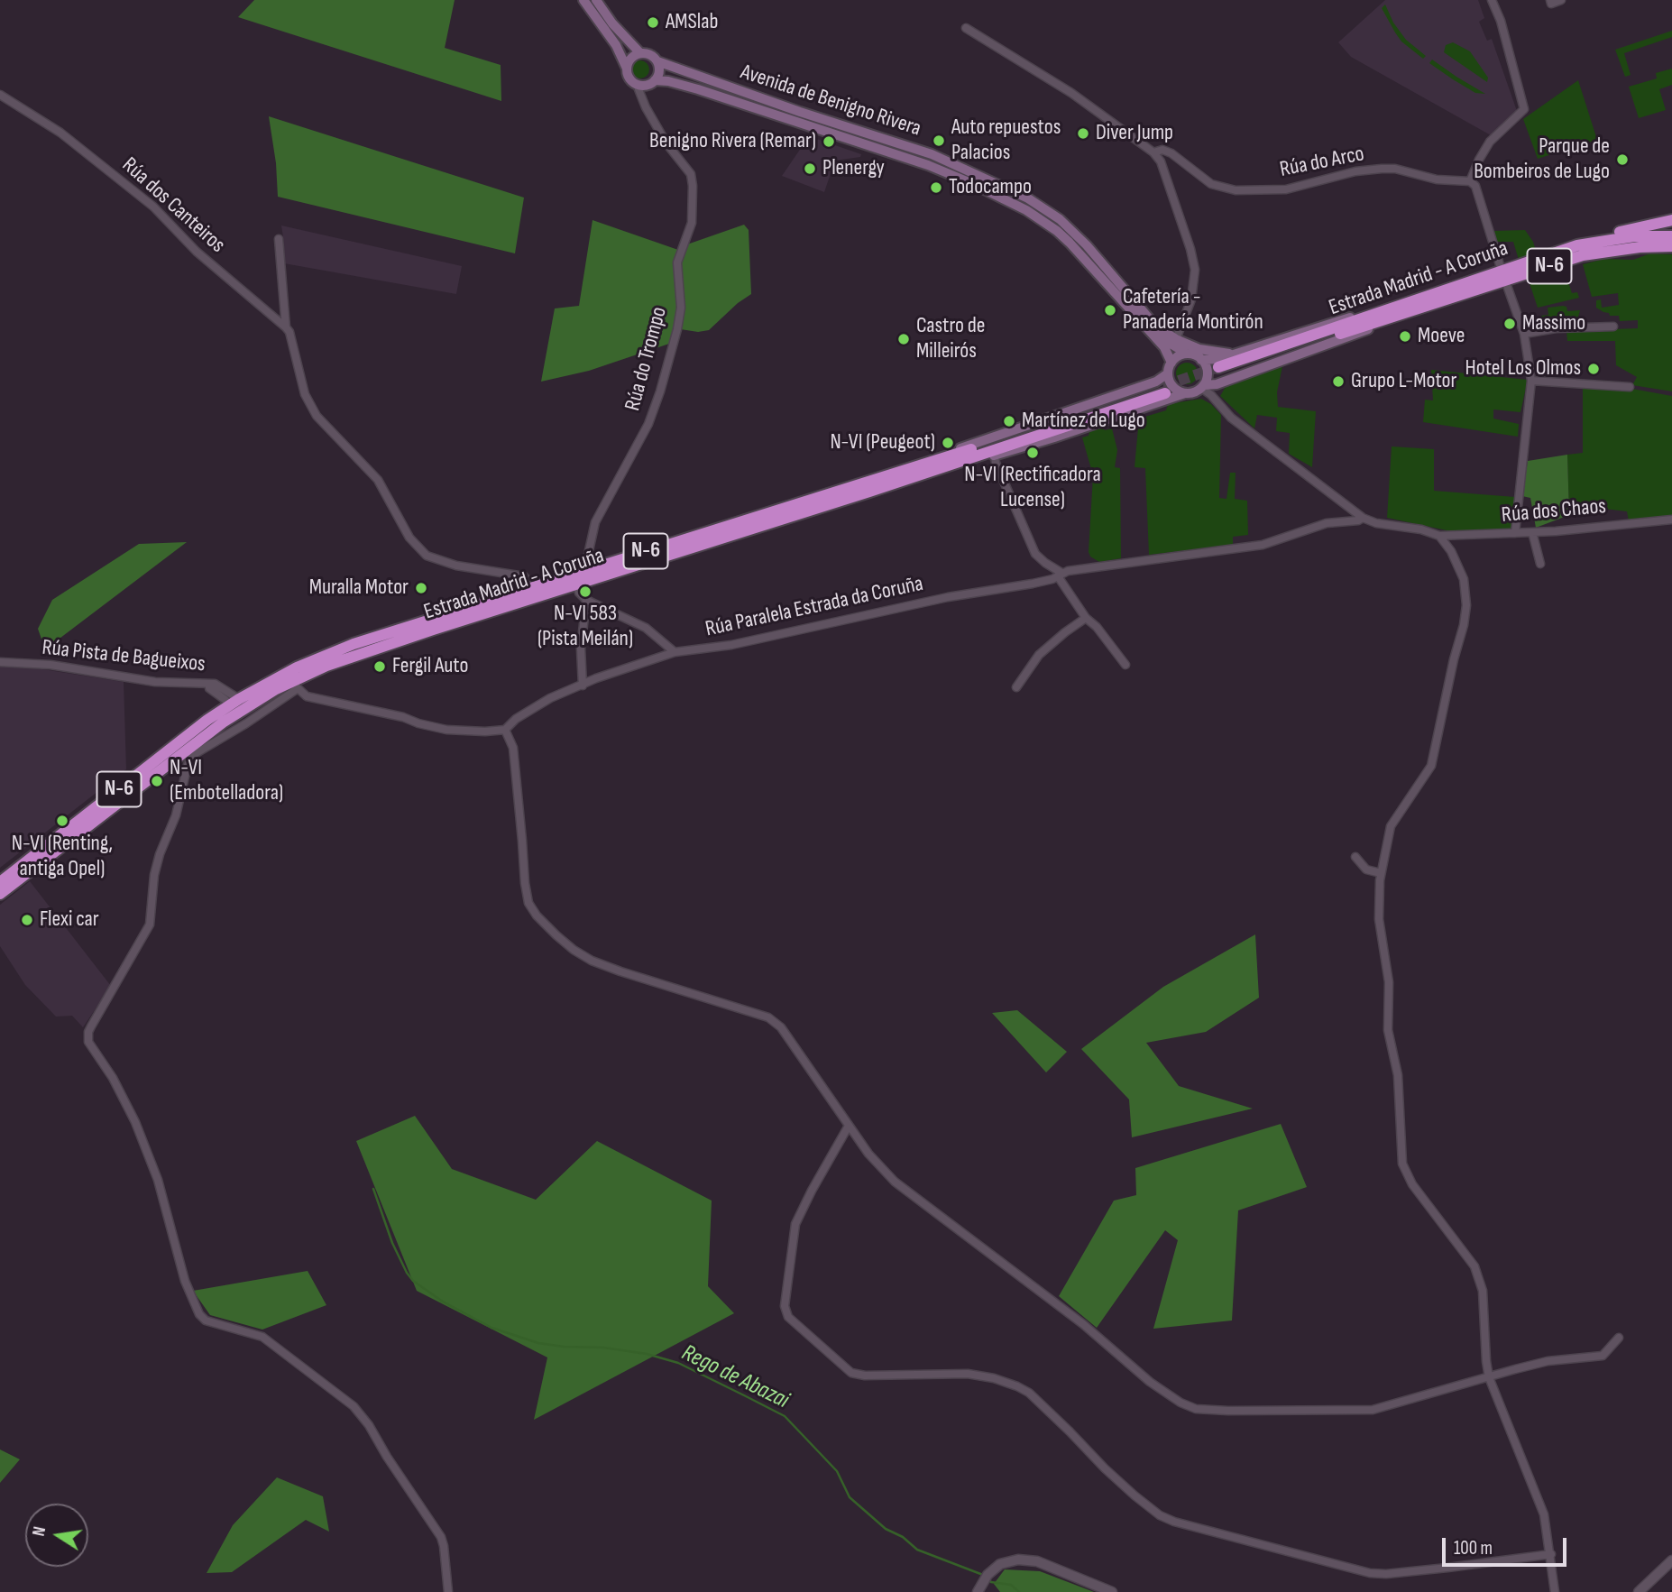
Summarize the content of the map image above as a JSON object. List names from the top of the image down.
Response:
{
  "streets": {
    "highway": ["N-6", "Estrada Madrid - A Coruña"],
    "main road": ["Avenida de Benigno Rivera"],
    "street": [
      "Rúa do Arco",
      "Rúa dos Canteiros",
      "Rúa do Trompo",
      "Rúa dos Chaos",
      "Rúa Paralela Estrada da Coruña",
      "Rúa Pista de Bagueixos"
    ]
  },
  "crossings": [
    ["Avenida de Benigno Rivera", "Rúa do Trompo"],
    ["N-6", "Estrada Madrid - A Coruña"],
    ["Estrada Madrid - A Coruña", "Rúa do Trompo"],
    ["Estrada Madrid - A Coruña", "Rúa Pista de Bagueixos"],
    ["Rúa dos Chaos", "Rúa Paralela Estrada da Coruña"]
  ],
  "water": ["Rego de Abazai"],
  "places": [
    "AMSlab",
    "Diver Jump",
    "Auto repuestos Palacios",
    "Benigno Rivera (Remar)",
    "Parque de Bombeiros de Lugo",
    "Plenergy",
    "Todocampo",
    "Cafetería - Panadería Montirón",
    "Massimo",
    "Moeve",
    "Castro de Milleirós",
    "Hotel Los Olmos",
    "Grupo L-Motor",
    "Martínez de Lugo",
    "N-VI (Peugeot)",
    "N-VI (Rectificadora Lucense)",
    "Muralla Motor",
    "N-VI 583 (Pista Meilán)",
    "Fergil Auto",
    "N-VI (Embotelladora)",
    "N-VI (Renting, antiga Opel)",
    "Flexi car"
  ],
  "scale_bar": "100 m",
  "north": "left"
}
